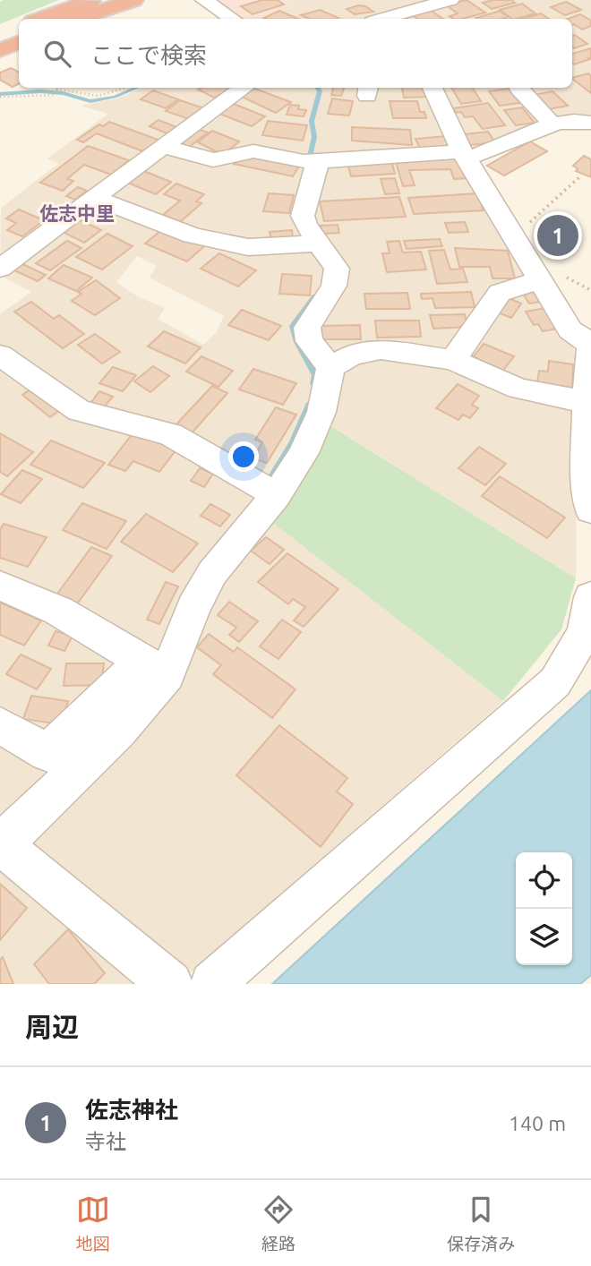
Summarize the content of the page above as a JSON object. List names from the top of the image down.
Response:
{
  "districts": ["佐志中里"],
  "page": {
    "search": "ここで検索",
    "pins": "1",
    "heading": "周辺",
    "list": [
      {
        "mark": "1",
        "name": "佐志神社",
        "note": "寺社",
        "value": "140 m"
      }
    ],
    "nav": ["地図", "経路", "保存済み"]
  }
}
